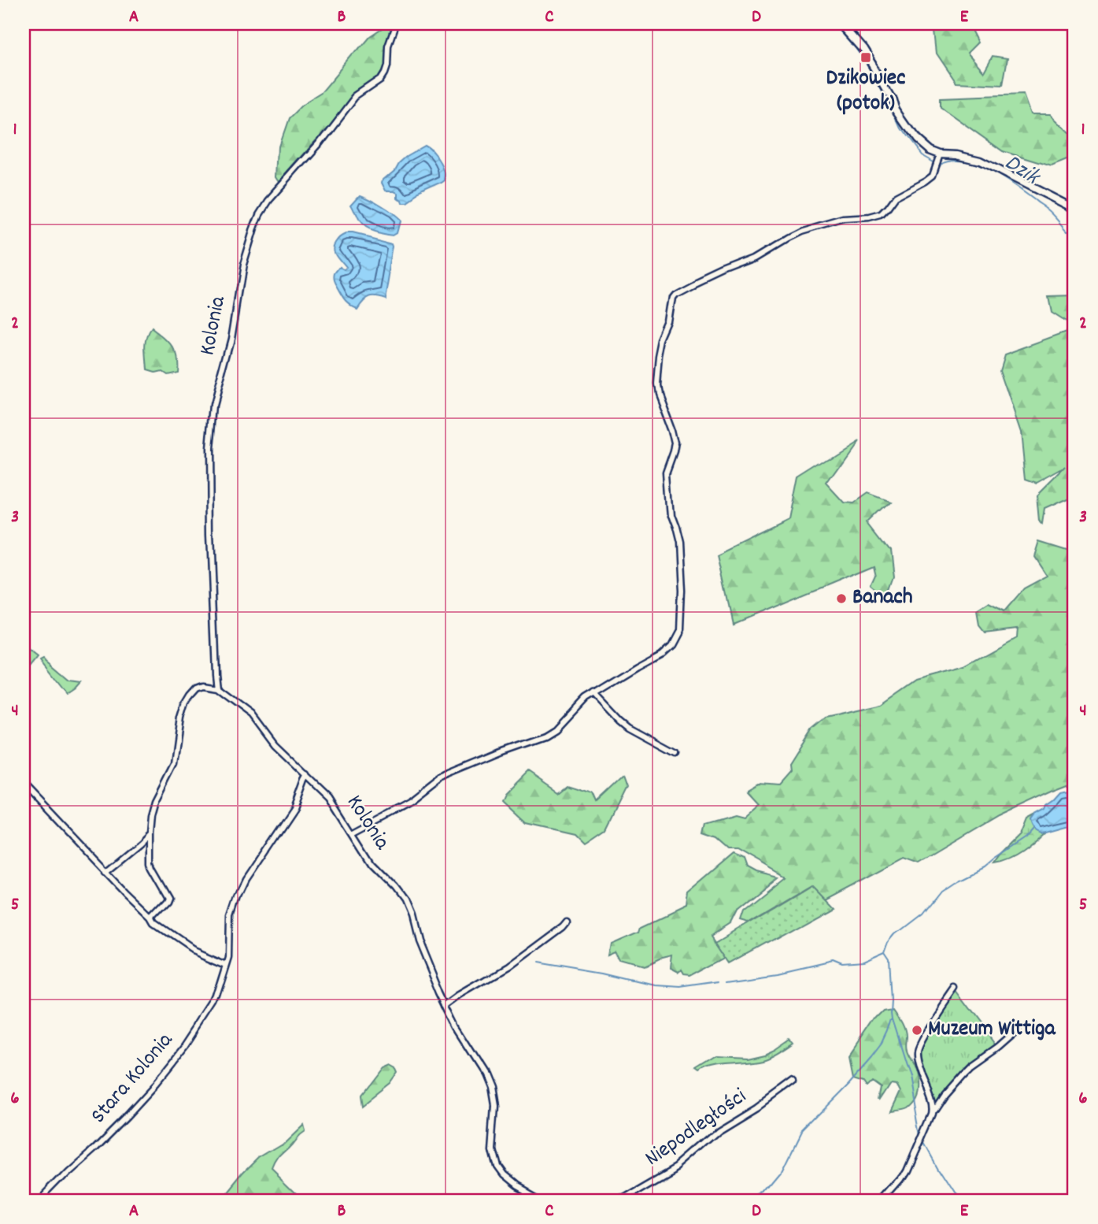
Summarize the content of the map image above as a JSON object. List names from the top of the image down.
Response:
{
  "streets": {
    "street": ["Kolonia", "Stara Kolonia", "Niepodległości"]
  },
  "crossings": [
    ["Kolonia", "Stara Kolonia"]
  ],
  "water": ["Dzik"],
  "places": {
    "transit": ["Dzikowiec (potok)"],
    "other": ["Banach", "Muzeum Wittiga"]
  },
  "grid": {
    "columns": [
      "A",
      "B",
      "C",
      "D",
      "E"
    ],
    "rows": [
      "1",
      "2",
      "3",
      "4",
      "5",
      "6"
    ]
  }
}
